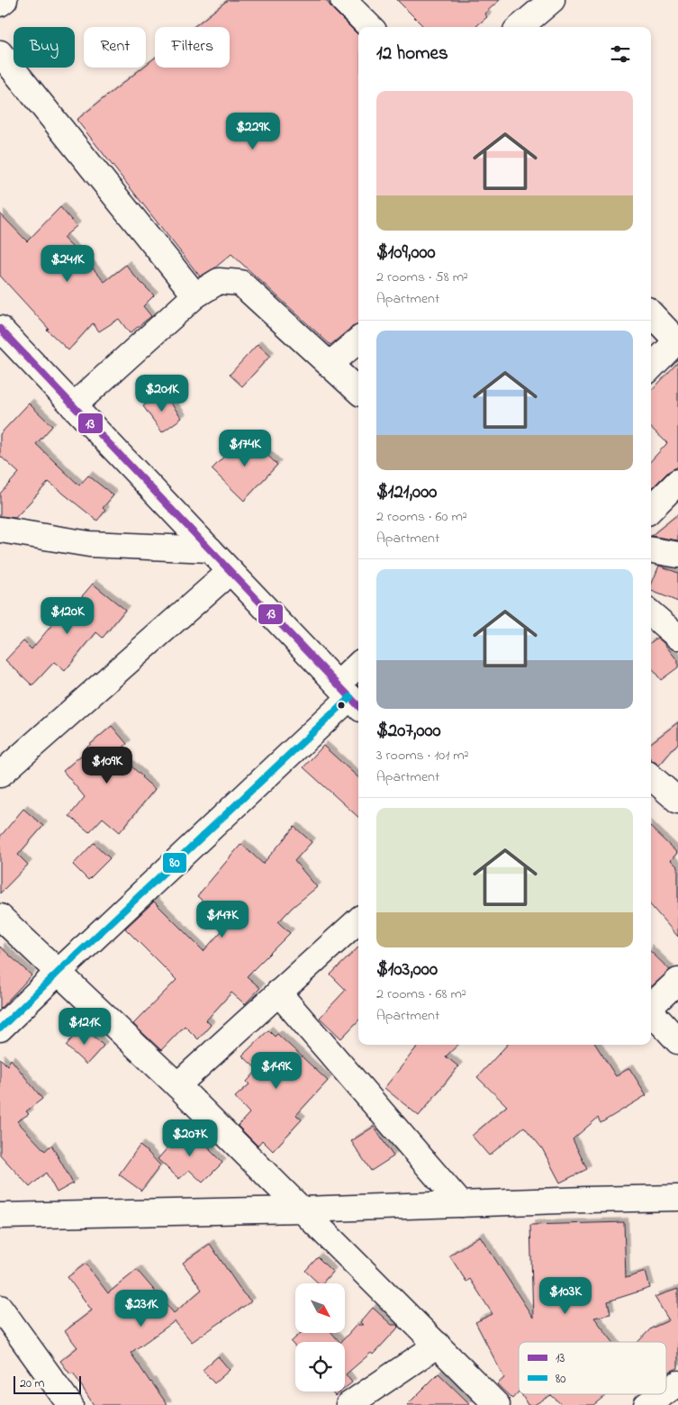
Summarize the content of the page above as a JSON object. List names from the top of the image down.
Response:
{
  "lines": ["transit line 13", "transit line 80"],
  "legend": ["13", "80"],
  "scale_bar": "20 m",
  "north": "bottom right",
  "page": {
    "chip": ["Buy", "Rent", "Filters"],
    "heading": "12 homes",
    "list": [
      {
        "name": "$109,000",
        "note": "2 rooms · 58 m² · Apartment"
      },
      {
        "name": "$121,000",
        "note": "2 rooms · 60 m² · Apartment"
      },
      {
        "name": "$207,000",
        "note": "3 rooms · 101 m² · Apartment"
      },
      {
        "name": "$103,000",
        "note": "2 rooms · 68 m² · Apartment"
      }
    ],
    "price": [
      "$229K",
      "$241K",
      "$201K",
      "$174K",
      "$120K",
      "$109K",
      "$147K",
      "$121K",
      "$149K",
      "$207K",
      "$103K",
      "$231K"
    ],
    "scale": "20 m"
  }
}
